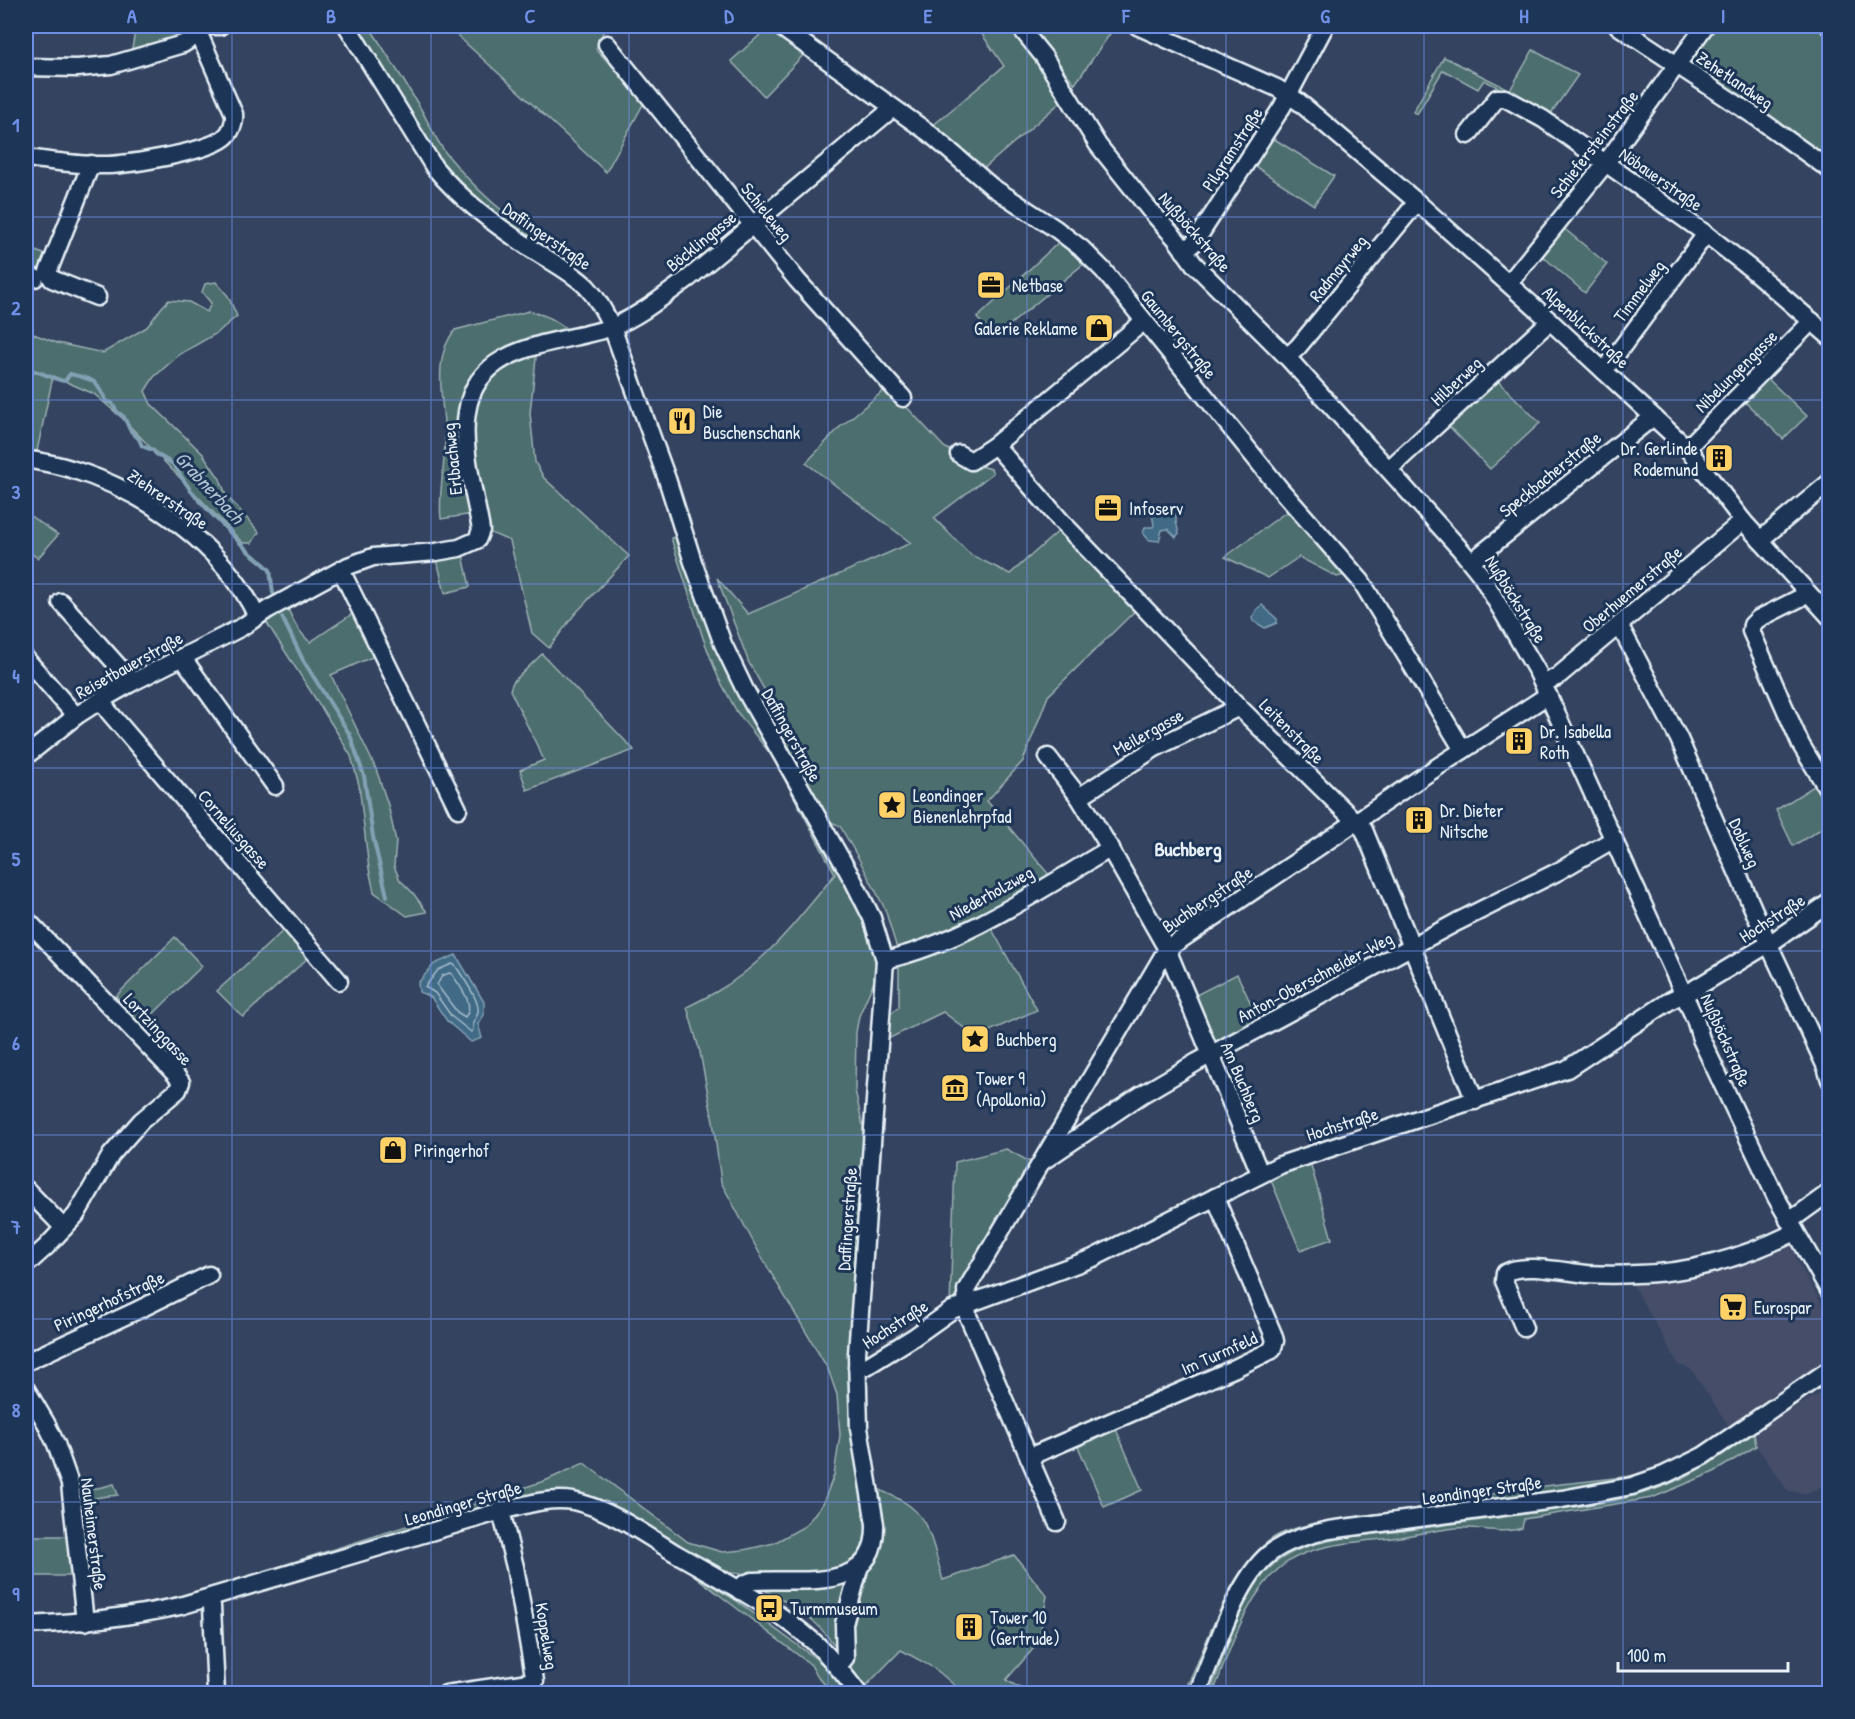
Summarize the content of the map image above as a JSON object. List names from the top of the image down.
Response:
{
  "streets": {
    "street": [
      "Zehetlandweg",
      "Schiefersteinstraße",
      "Pilgramstraße",
      "Nöbauerstraße",
      "Schieleweg",
      "Nußböckstraße",
      "Daffingerstraße",
      "Böcklingasse",
      "Radmayrweg",
      "Timmelweg",
      "Alpenblickstraße",
      "Gaumbergstraße",
      "Nibelungengasse",
      "Hilberweg",
      "Erlbachweg",
      "Speckbacherstraße",
      "Ziehrerstraße",
      "Oberhuemerstraße",
      "Reisetbauerstraße",
      "Leitenstraße",
      "Meilergasse",
      "Corneliusgasse",
      "Doblweg",
      "Niederholzweg",
      "Buchbergstraße",
      "Hochstraße",
      "Anton-Oberschneider-Weg",
      "Lortzinggasse",
      "Am Buchberg",
      "Piringerhofstraße",
      "Im Turmfeld",
      "Leondinger Straße",
      "Nauheimerstraße",
      "Koppelweg"
    ]
  },
  "crossings": [
    ["Zehetlandweg", "Schiefersteinstraße"],
    ["Schiefersteinstraße", "Nöbauerstraße"],
    ["Schiefersteinstraße", "Alpenblickstraße"],
    ["Pilgramstraße", "Nußböckstraße"],
    ["Pilgramstraße", "Alpenblickstraße"],
    ["Nöbauerstraße", "Timmelweg"],
    ["Nöbauerstraße", "Nibelungengasse"],
    ["Schieleweg", "Böcklingasse"],
    ["Nußböckstraße", "Radmayrweg"],
    ["Nußböckstraße", "Hilberweg"],
    ["Nußböckstraße", "Speckbacherstraße"],
    ["Nußböckstraße", "Oberhuemerstraße"],
    ["Nußböckstraße", "Buchbergstraße"],
    ["Nußböckstraße", "Hochstraße"],
    ["Nußböckstraße", "Anton-Oberschneider-Weg"],
    ["Daffingerstraße", "Böcklingasse"],
    ["Daffingerstraße", "Erlbachweg"],
    ["Daffingerstraße", "Niederholzweg"],
    ["Daffingerstraße", "Hochstraße"],
    ["Daffingerstraße", "Leondinger Straße"],
    ["Böcklingasse", "Gaumbergstraße"],
    ["Böcklingasse", "Erlbachweg"],
    ["Radmayrweg", "Alpenblickstraße"],
    ["Timmelweg", "Alpenblickstraße"],
    ["Alpenblickstraße", "Nibelungengasse"],
    ["Alpenblickstraße", "Hilberweg"],
    ["Alpenblickstraße", "Speckbacherstraße"],
    ["Alpenblickstraße", "Oberhuemerstraße"],
    ["Gaumbergstraße", "Buchbergstraße"],
    ["Erlbachweg", "Ziehrerstraße"],
    ["Erlbachweg", "Reisetbauerstraße"],
    ["Ziehrerstraße", "Reisetbauerstraße"],
    ["Oberhuemerstraße", "Doblweg"],
    ["Oberhuemerstraße", "Buchbergstraße"],
    ["Reisetbauerstraße", "Corneliusgasse"],
    ["Leitenstraße", "Meilergasse"],
    ["Leitenstraße", "Buchbergstraße"],
    ["Leitenstraße", "Hochstraße"],
    ["Leitenstraße", "Anton-Oberschneider-Weg"],
    ["Meilergasse", "Am Buchberg"],
    ["Doblweg", "Hochstraße"],
    ["Niederholzweg", "Am Buchberg"],
    ["Buchbergstraße", "Hochstraße"],
    ["Buchbergstraße", "Anton-Oberschneider-Weg"],
    ["Buchbergstraße", "Am Buchberg"],
    ["Hochstraße", "Am Buchberg"],
    ["Hochstraße", "Im Turmfeld"],
    ["Anton-Oberschneider-Weg", "Am Buchberg"],
    ["Leondinger Straße", "Nauheimerstraße"],
    ["Leondinger Straße", "Koppelweg"]
  ],
  "districts": ["Buchberg"],
  "water": ["Grabnerbach"],
  "places": {
    "office": ["Netbase", "Infoserv"],
    "shop": ["Galerie Reklame", "Piringerhof"],
    "restaurant": ["Die Buschenschank"],
    "building": [
      "Dr. Gerlinde Rodemund",
      "Dr. Isabella Roth",
      "Dr. Dieter Nitsche",
      "Tower 10 (Gertrude)"
    ],
    "place": ["Leondinger Bienenlehrpfad", "Buchberg"],
    "museum": ["Tower 9 (Apollonia)"],
    "supermarket": ["Eurospar"],
    "bus stop": ["Turmmuseum"]
  },
  "scale_bar": "100 m",
  "grid": {
    "columns": [
      "A",
      "B",
      "C",
      "D",
      "E",
      "F",
      "G",
      "H",
      "I"
    ],
    "rows": [
      "1",
      "2",
      "3",
      "4",
      "5",
      "6",
      "7",
      "8",
      "9"
    ]
  }
}
